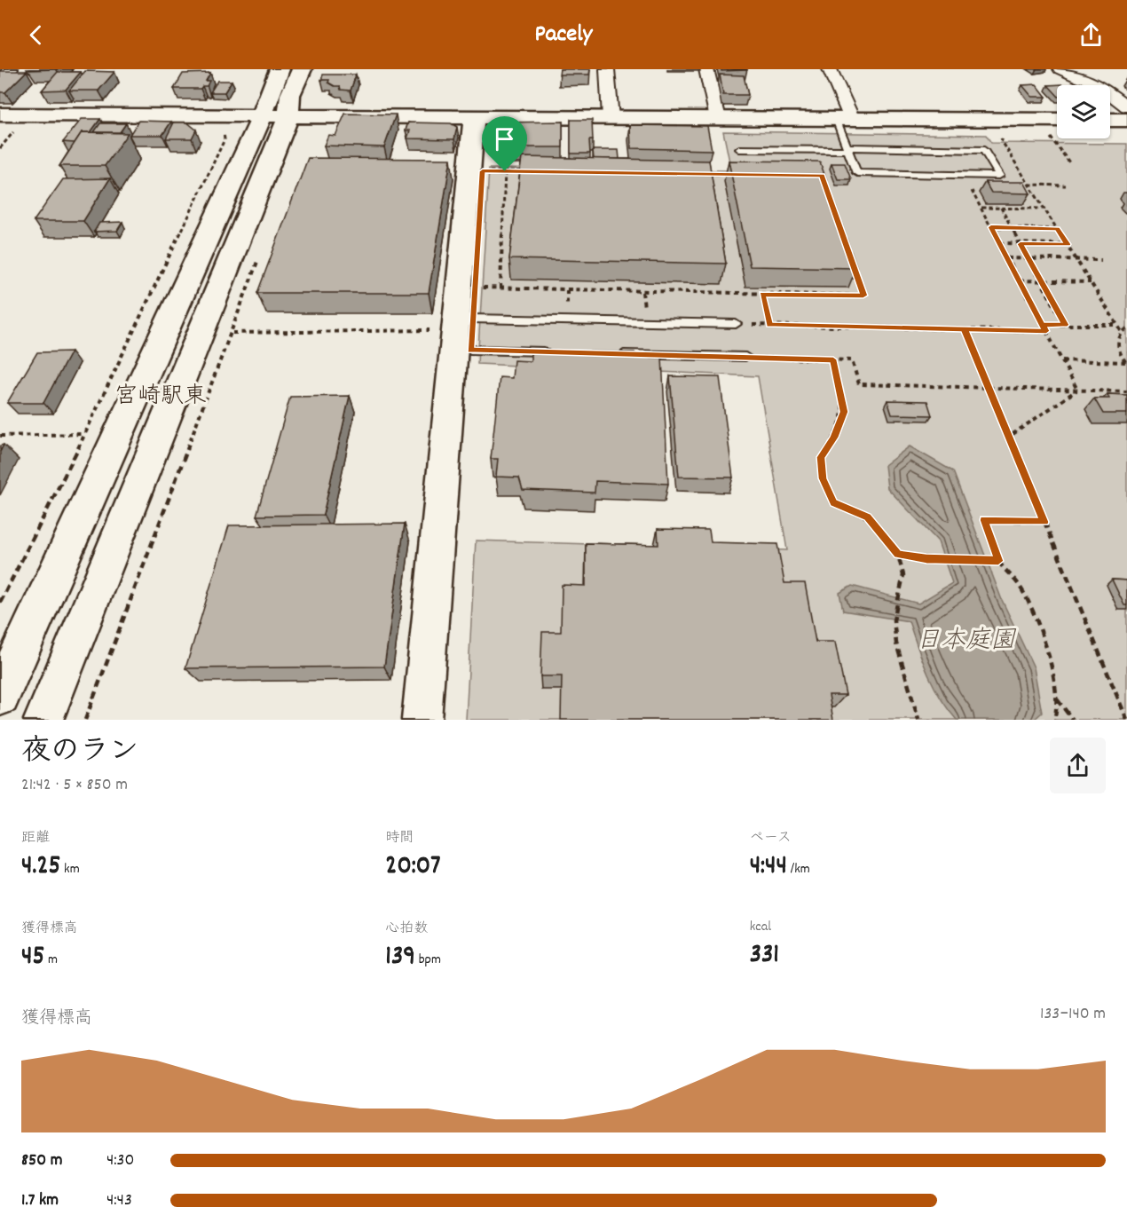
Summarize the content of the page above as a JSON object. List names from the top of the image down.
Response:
{
  "districts": ["宮崎駅東"],
  "water": ["日本庭園"],
  "page": {
    "header": "Pacely",
    "heading": ["夜のラン", "21:42 · 5 × 850 m"],
    "stats": [
      ["距離", "4.25 km"],
      ["時間", "20:07"],
      ["ペース", "4:44 /km"],
      ["獲得標高", "45 m"],
      ["心拍数", "139 bpm"],
      ["kcal", "331"]
    ],
    "chart": ["獲得標高", "133–140 m"],
    "list": [
      {
        "name": "850 m",
        "note": "4:30"
      },
      {
        "name": "1.7 km",
        "note": "4:43"
      }
    ]
  }
}
